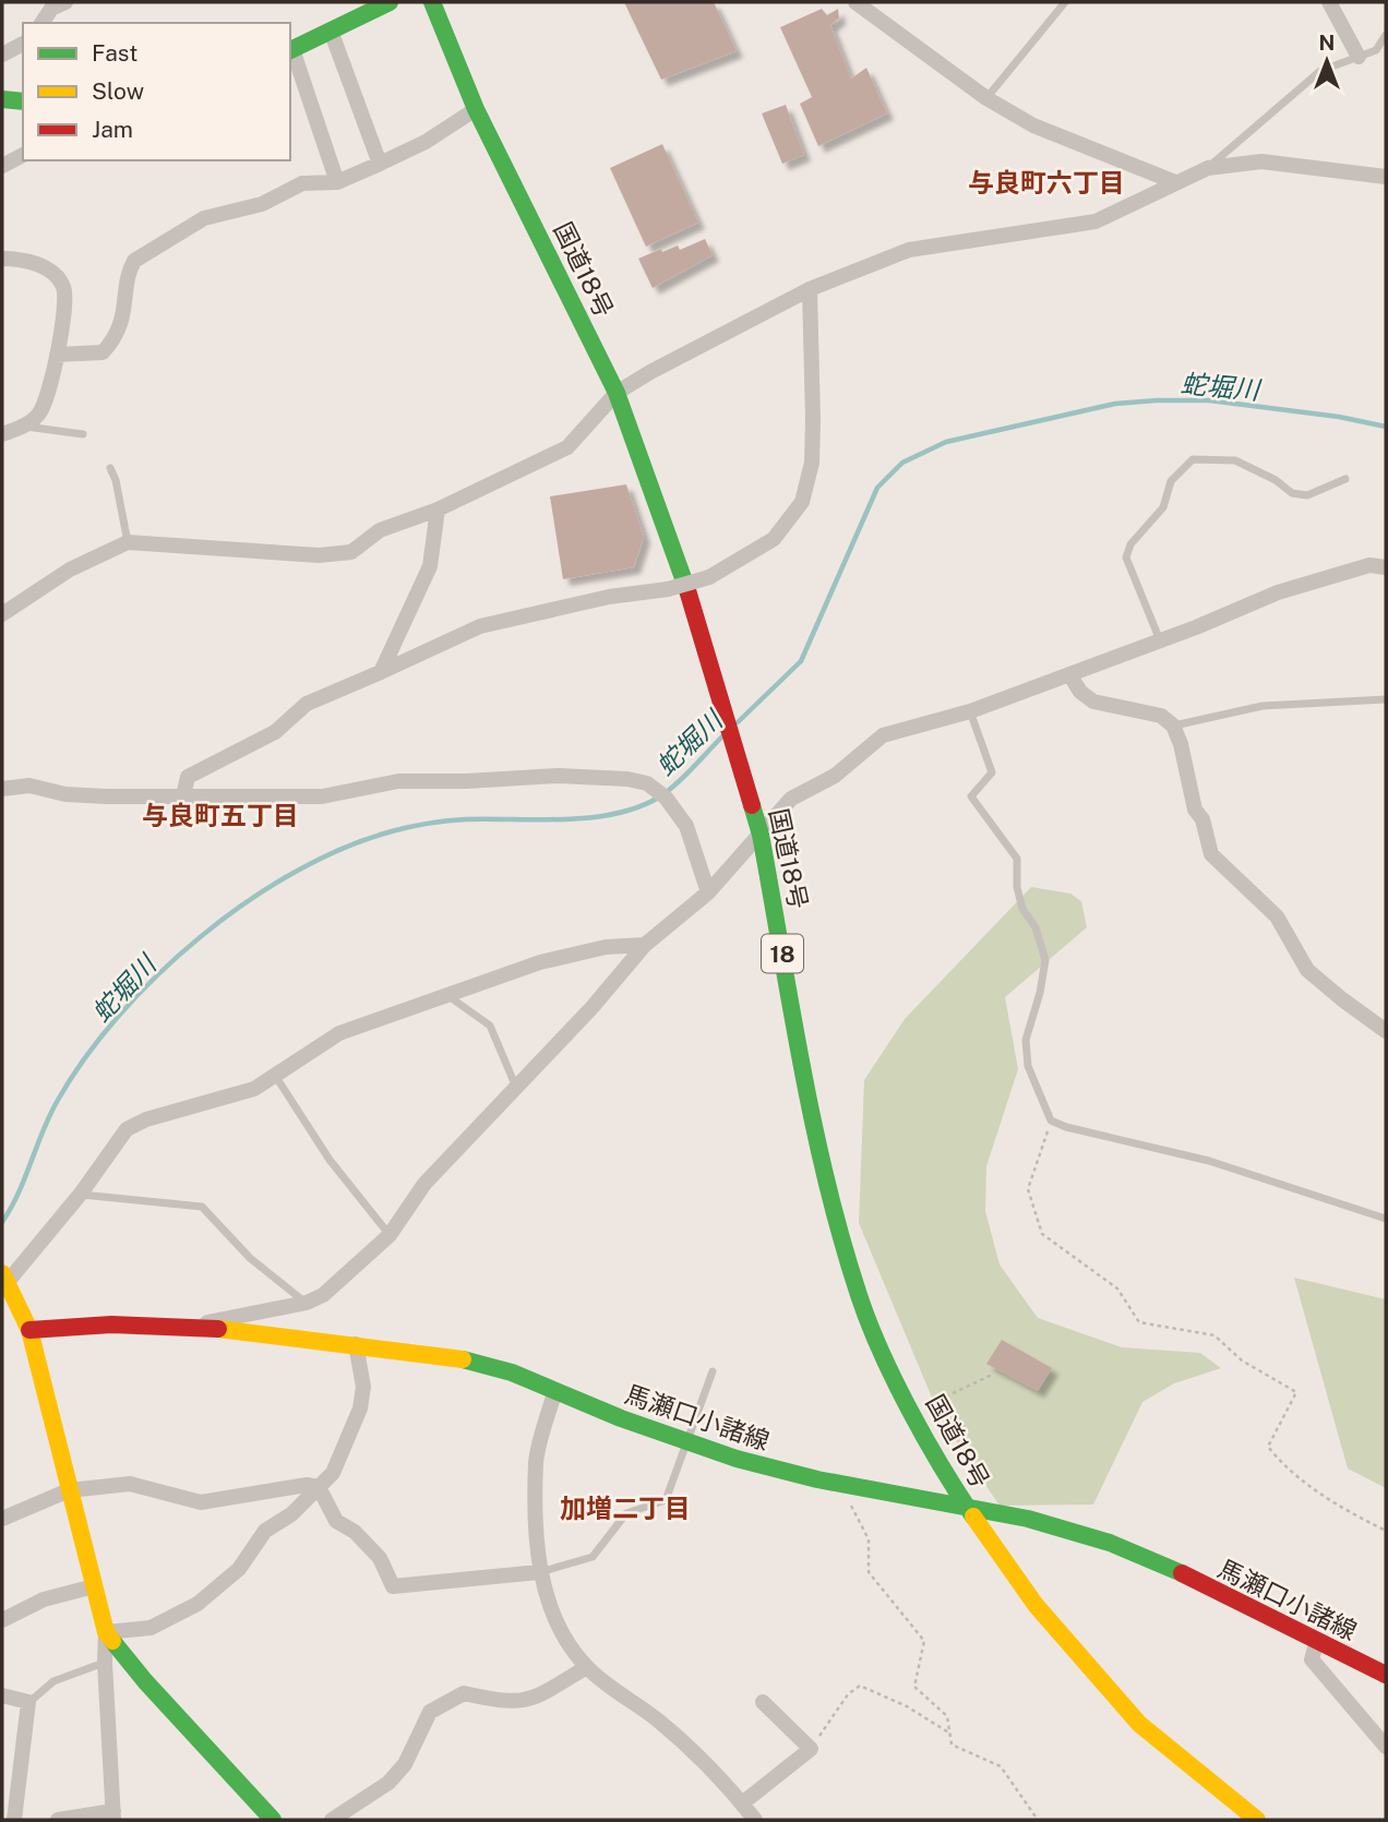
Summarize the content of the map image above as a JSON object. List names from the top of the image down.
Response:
{
  "streets": {
    "main road": ["国道18号", "18", "馬瀬口小諸線"]
  },
  "crossings": [
    ["国道18号", "馬瀬口小諸線"]
  ],
  "districts": ["与良町六丁目", "与良町五丁目", "加増二丁目"],
  "water": ["蛇堀川"],
  "legend": ["Fast", "Slow", "Jam"],
  "north": "top"
}
